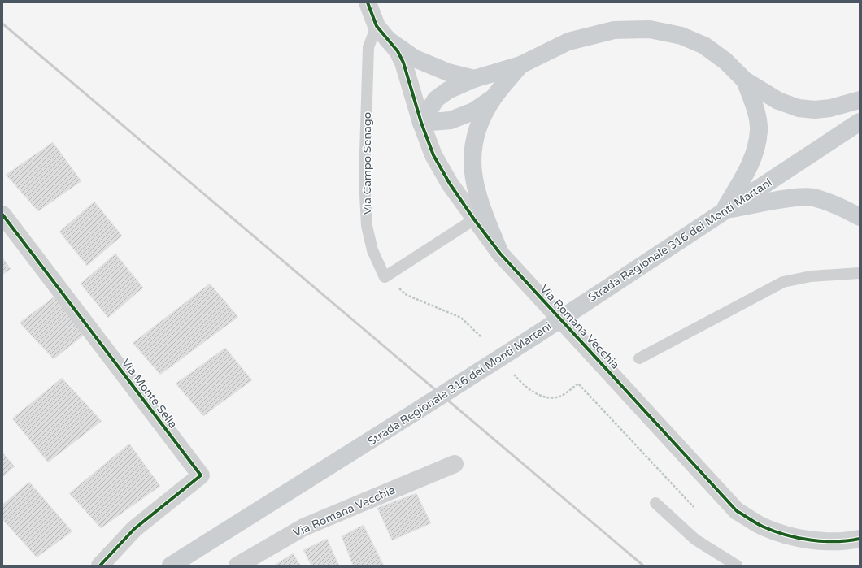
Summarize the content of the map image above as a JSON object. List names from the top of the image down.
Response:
{
  "streets": {
    "main road": ["Strada Regionale 316 dei Monti Martani"],
    "street": ["Via Romana Vecchia", "Via Monte Sella"],
    "lane": ["Via Campo Senago"]
  },
  "crossings": [
    ["Via Campo Senago", "Via Romana Vecchia"]
  ]
}
